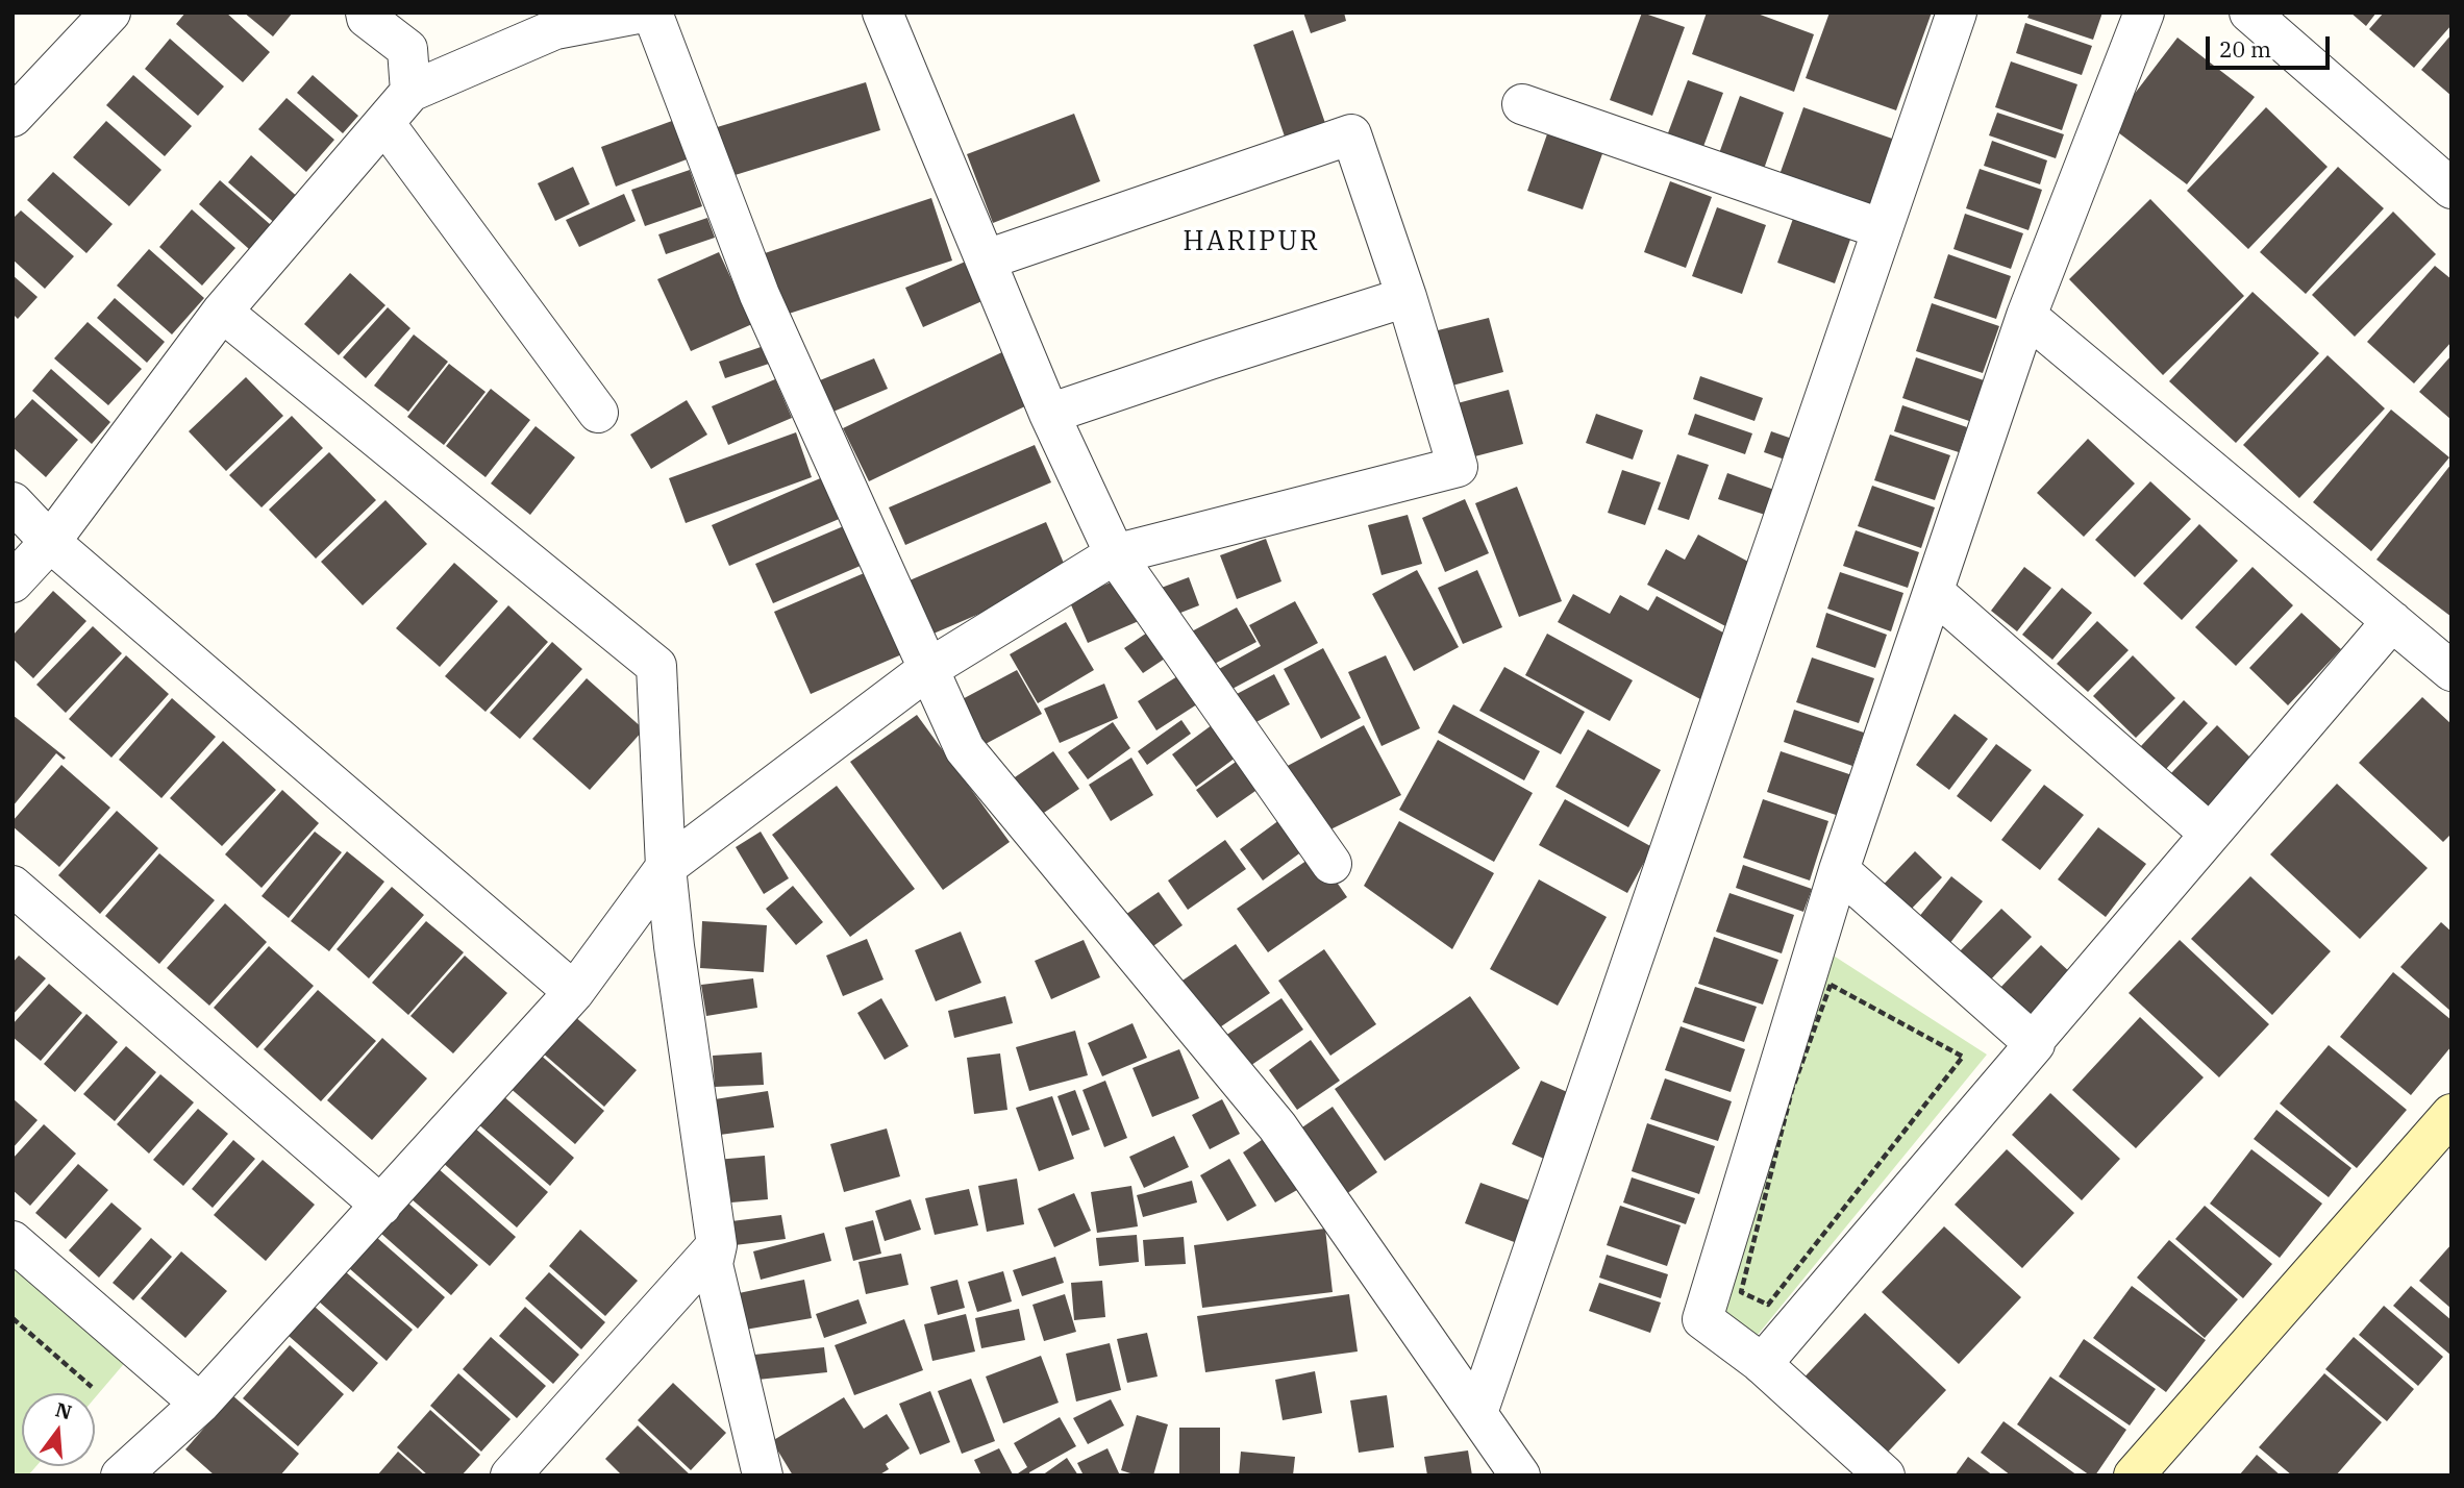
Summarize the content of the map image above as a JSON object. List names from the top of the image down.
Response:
{
  "districts": ["HARIPUR"],
  "scale_bar": "20 m",
  "north": "top"
}
